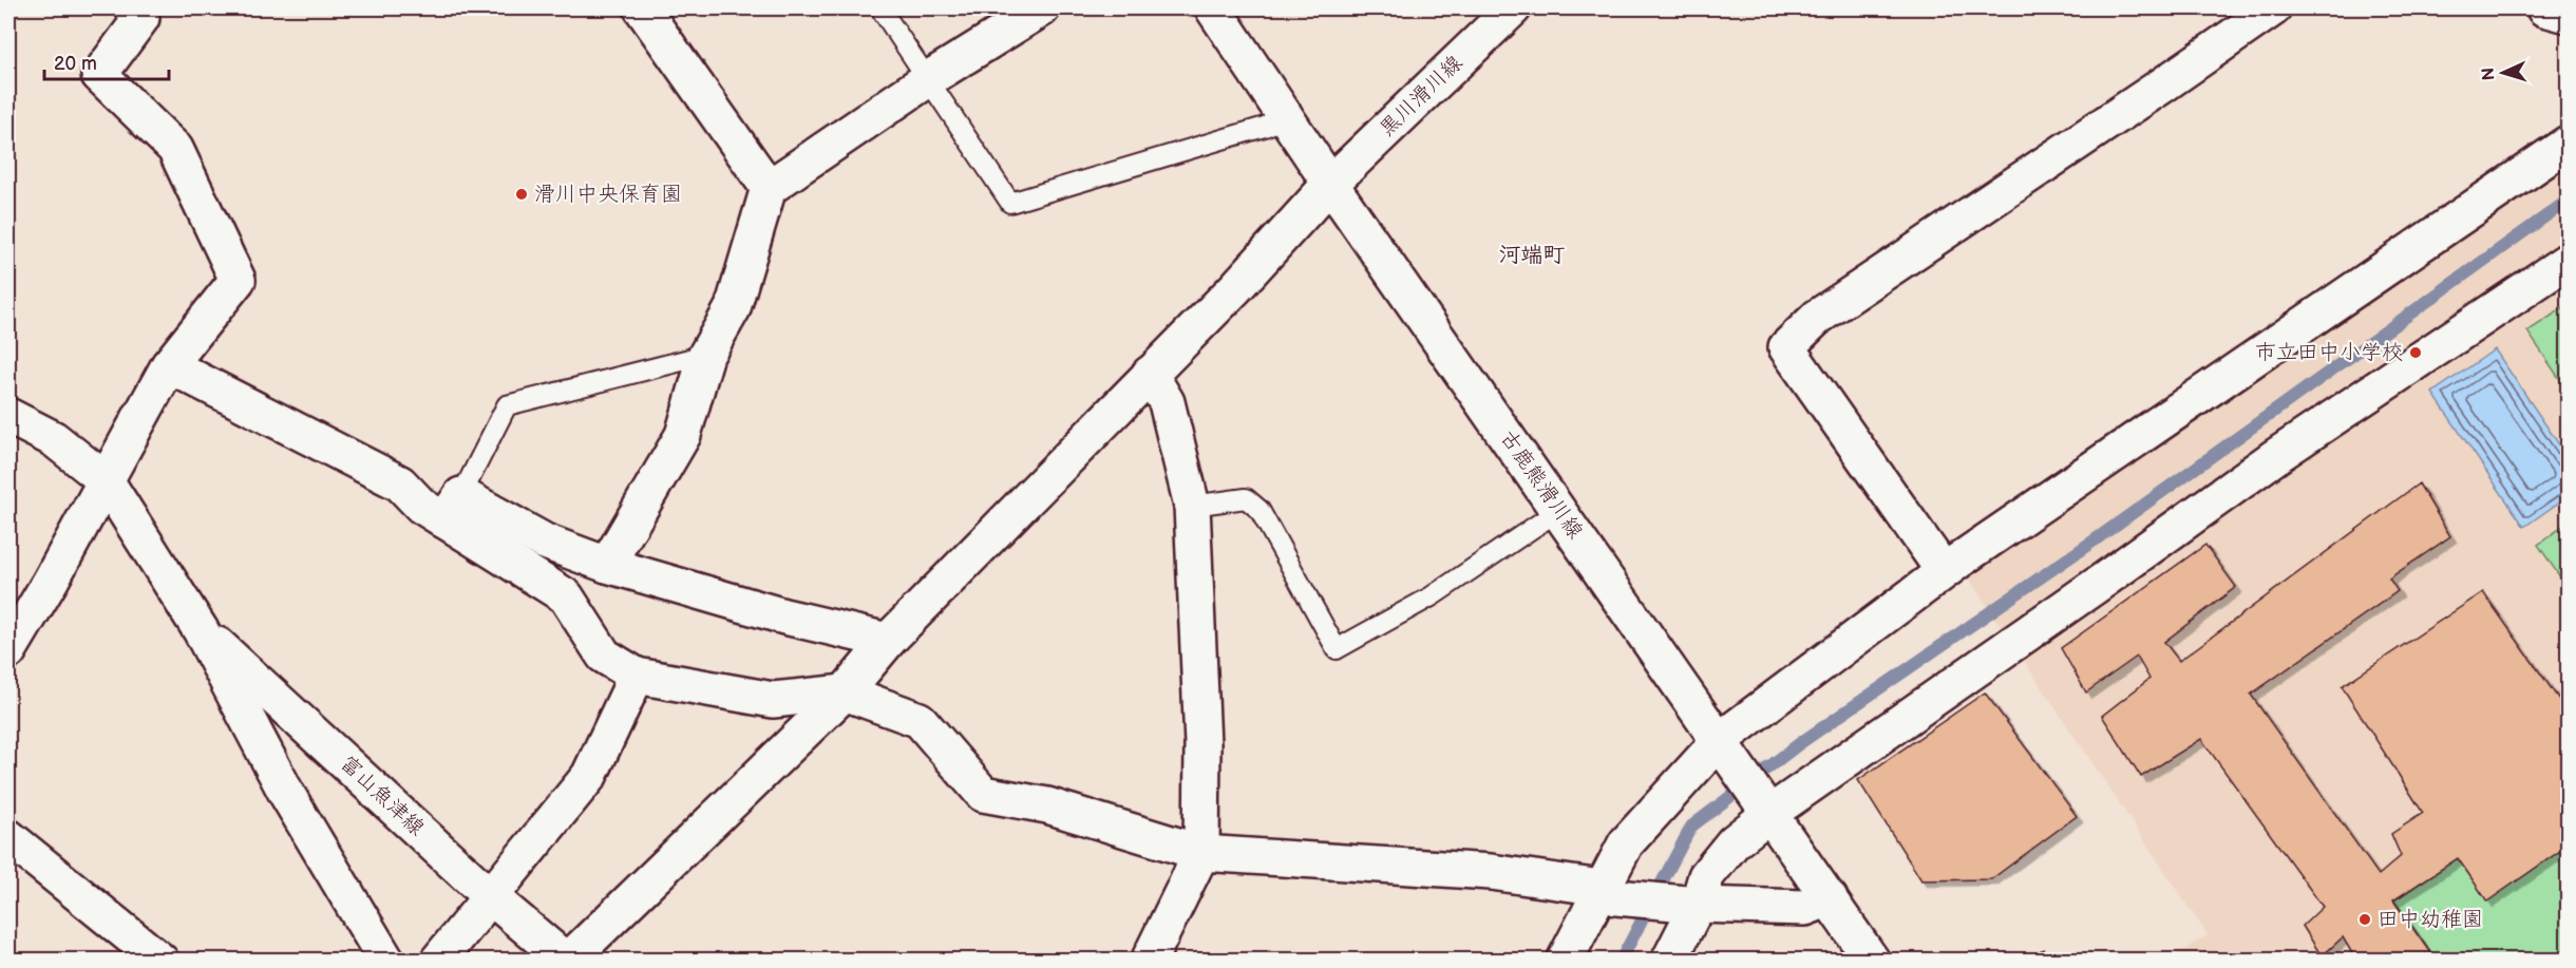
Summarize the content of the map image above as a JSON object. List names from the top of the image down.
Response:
{
  "streets": {
    "street": ["黒川滑川線", "古鹿熊滑川線", "富山魚津線"]
  },
  "crossings": [
    ["黒川滑川線", "古鹿熊滑川線"],
    ["黒川滑川線", "富山魚津線"]
  ],
  "districts": ["河端町"],
  "places": ["滑川中央保育園", "市立田中小学校", "田中幼稚園"],
  "scale_bar": "20 m",
  "north": "left"
}
